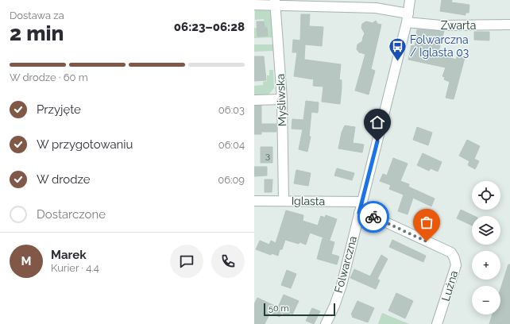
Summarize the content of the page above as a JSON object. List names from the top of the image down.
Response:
{
  "streets": {
    "street": [
      "Zwarta",
      "Myśliwska",
      "Iglasta",
      "Folwarczna",
      "Luźna"
    ]
  },
  "crossings": [
    ["Zwarta", "Myśliwska"],
    ["Zwarta", "Folwarczna"],
    ["Myśliwska", "Iglasta"],
    ["Iglasta", "Folwarczna"],
    ["Folwarczna", "Luźna"]
  ],
  "places": {
    "bus stop": ["Folwarczna / Iglasta 03"]
  },
  "house_numbers": ["3"],
  "scale_bar": "50 m",
  "page": {
    "heading": ["2 min", "Dostawa za", "06:23–06:28"],
    "panel": ["Marek", "Kurier · 4.4"],
    "bar": "W drodze · 60 m",
    "list": [
      ["Przyjęte", "06:03"],
      ["W przygotowaniu", "06:04"],
      ["W drodze", "06:09"],
      "Dostarczone"
    ],
    "map_buttons": ["+", "−"],
    "round": "M",
    "scale": "50 m"
  }
}
